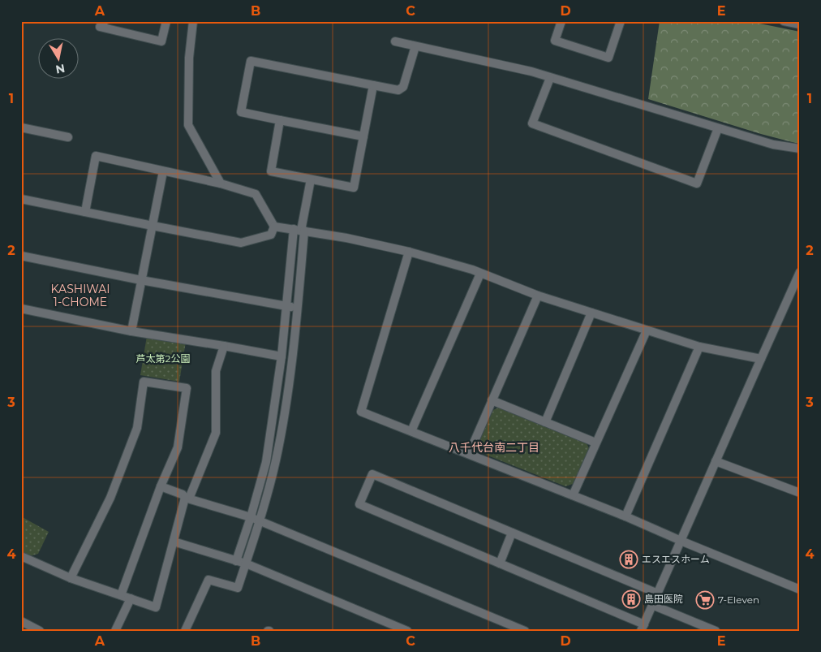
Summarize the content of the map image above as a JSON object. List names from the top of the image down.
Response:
{
  "districts": ["KASHIWAI 1-CHOME", "八千代台南二丁目"],
  "parks": ["芦太第2公園"],
  "places": {
    "building": ["エスエスホーム", "島田医院"],
    "supermarket": ["7-Eleven"]
  },
  "north": "bottom",
  "grid": {
    "columns": [
      "A",
      "B",
      "C",
      "D",
      "E"
    ],
    "rows": [
      "1",
      "2",
      "3",
      "4"
    ]
  }
}
